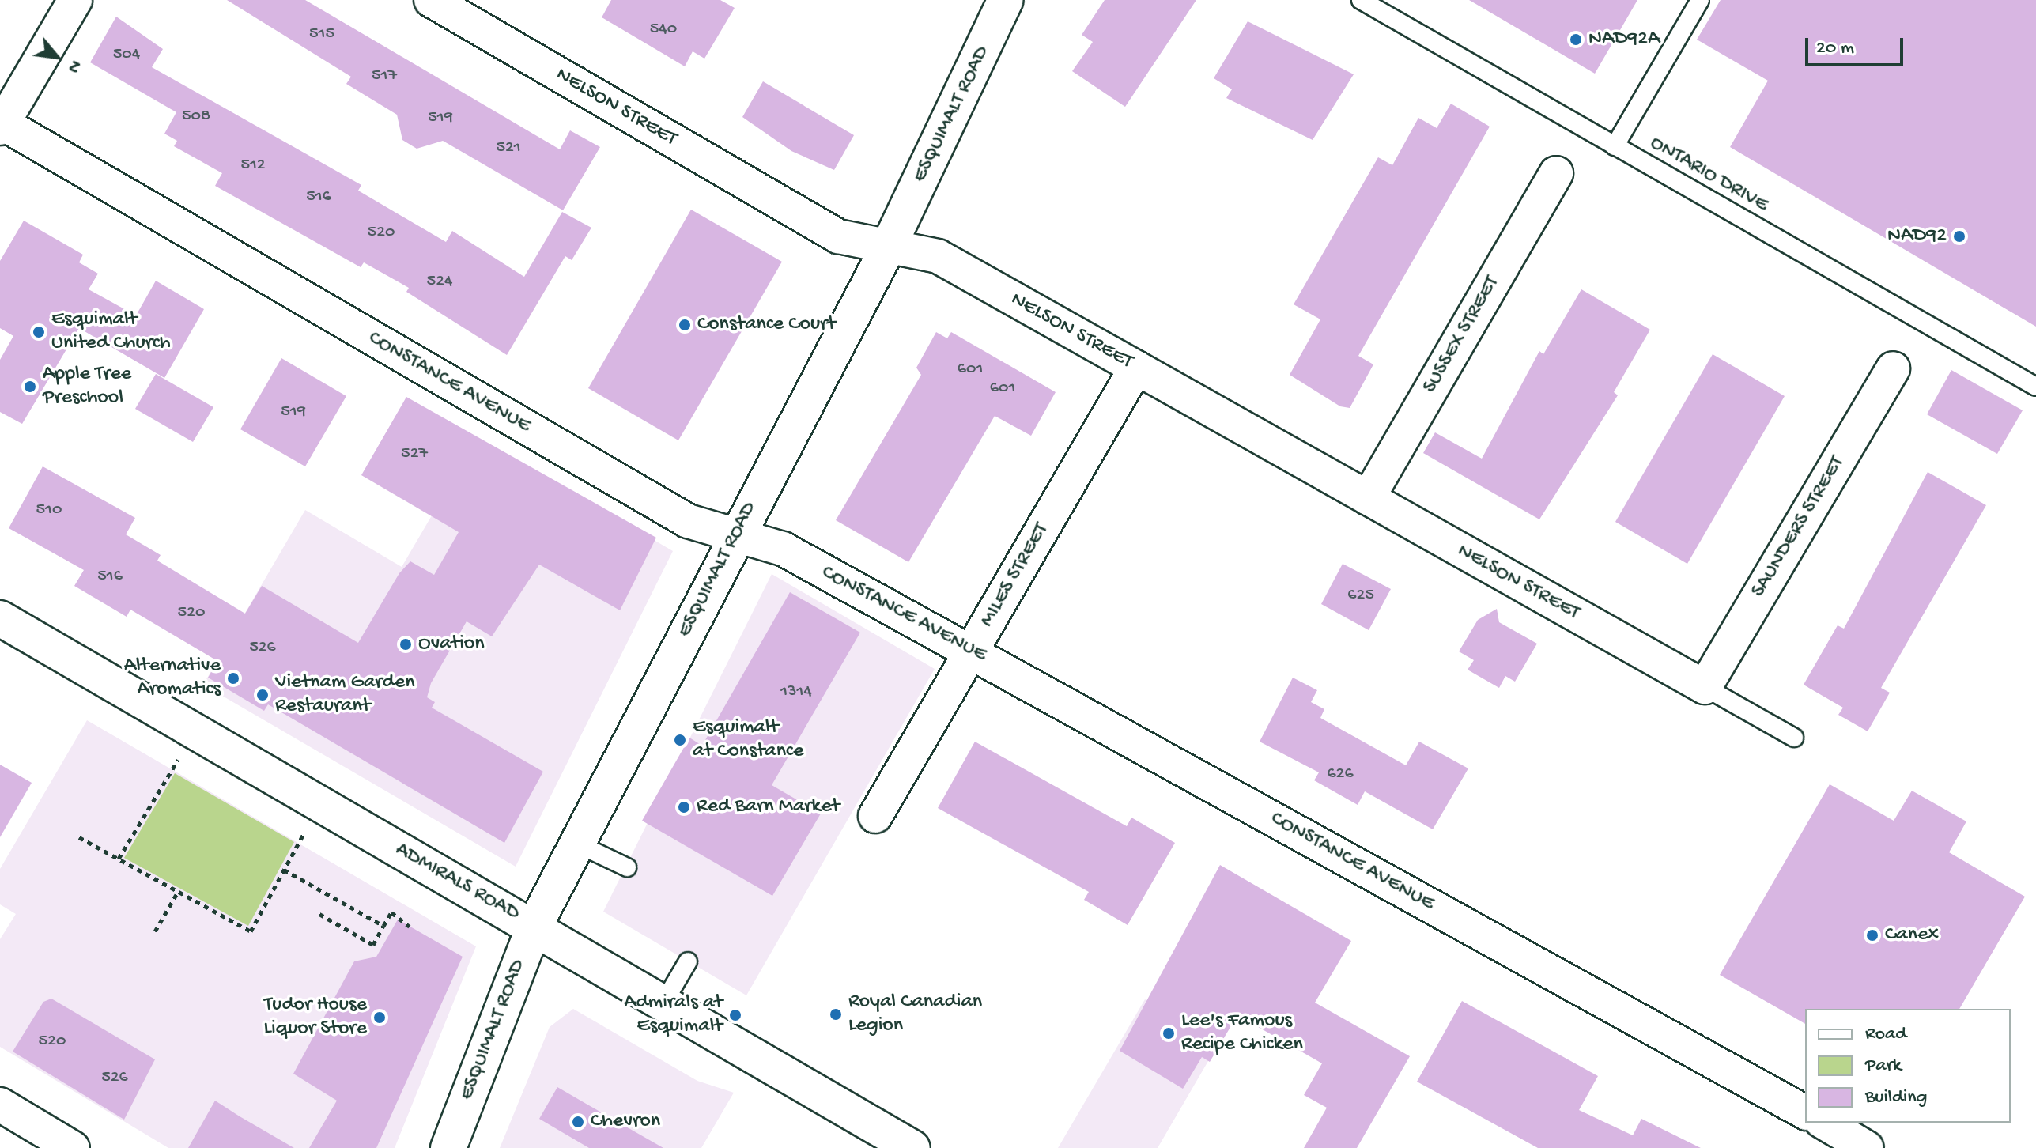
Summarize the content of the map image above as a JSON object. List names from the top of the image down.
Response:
{
  "streets": {
    "street": [
      "NELSON STREET",
      "ESQUIMALT ROAD",
      "SUSSEX STREET",
      "CONSTANCE AVENUE",
      "SAUNDERS STREET",
      "MILES STREET",
      "ADMIRALS ROAD"
    ],
    "lane": ["ONTARIO DRIVE"]
  },
  "crossings": [
    ["NELSON STREET", "ESQUIMALT ROAD"],
    ["NELSON STREET", "SUSSEX STREET"],
    ["NELSON STREET", "SAUNDERS STREET"],
    ["NELSON STREET", "MILES STREET"],
    ["ESQUIMALT ROAD", "CONSTANCE AVENUE"],
    ["ESQUIMALT ROAD", "ADMIRALS ROAD"],
    ["CONSTANCE AVENUE", "MILES STREET"]
  ],
  "places": [
    "NAD92A",
    "NAD92",
    "Constance Court",
    "Esquimalt United Church",
    "Apple Tree Preschool",
    "Ovation",
    "Alternative Aromatics",
    "Vietnam Garden Restaurant",
    "Esquimalt at Constance",
    "Red Barn Market",
    "Canex",
    "Royal Canadian Legion",
    "Admirals at Esquimalt",
    "Tudor House Liquor Store",
    "Lee's Famous Recipe Chicken",
    "Chevron"
  ],
  "house_numbers": [
    "540",
    "515",
    "504",
    "517",
    "508",
    "519",
    "521",
    "512",
    "516",
    "520",
    "524",
    "601",
    "601",
    "519",
    "527",
    "510",
    "516",
    "625",
    "520",
    "526",
    "1314",
    "626",
    "520",
    "526"
  ],
  "legend": ["Road", "Park", "Building"],
  "scale_bar": "20 m",
  "north": "bottom right"
}
